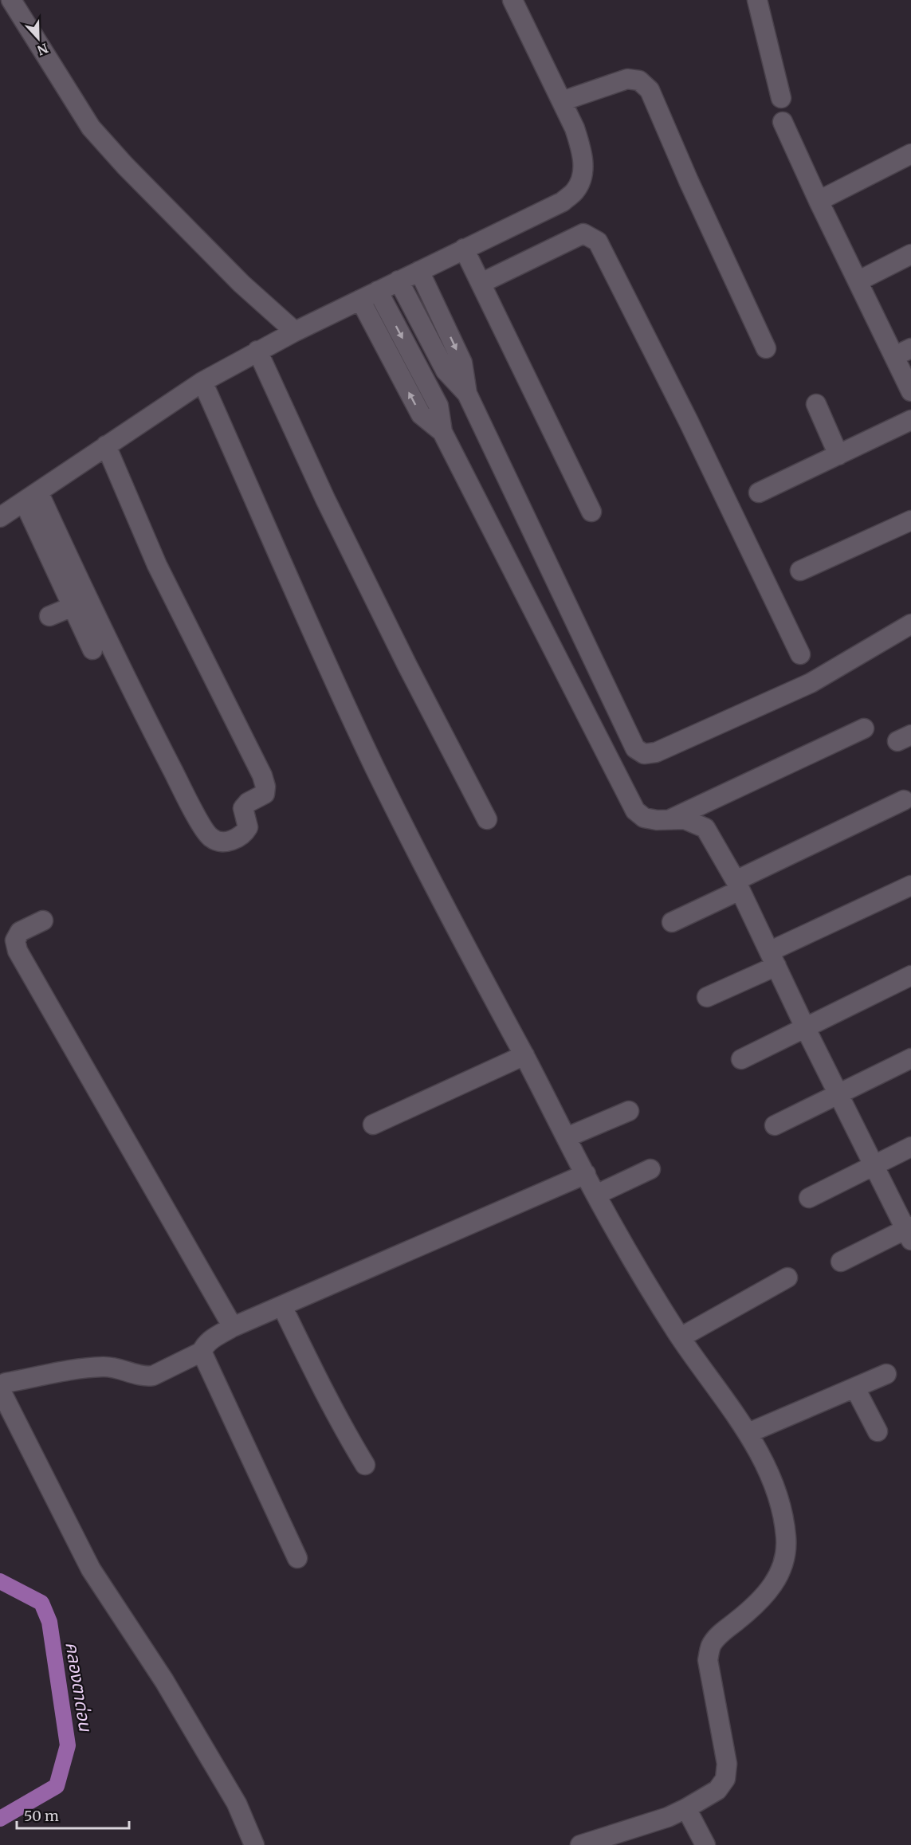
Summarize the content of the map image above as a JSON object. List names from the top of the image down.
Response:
{
  "water": ["คลองตาด่อน"],
  "scale_bar": "50 m",
  "north": "bottom"
}
